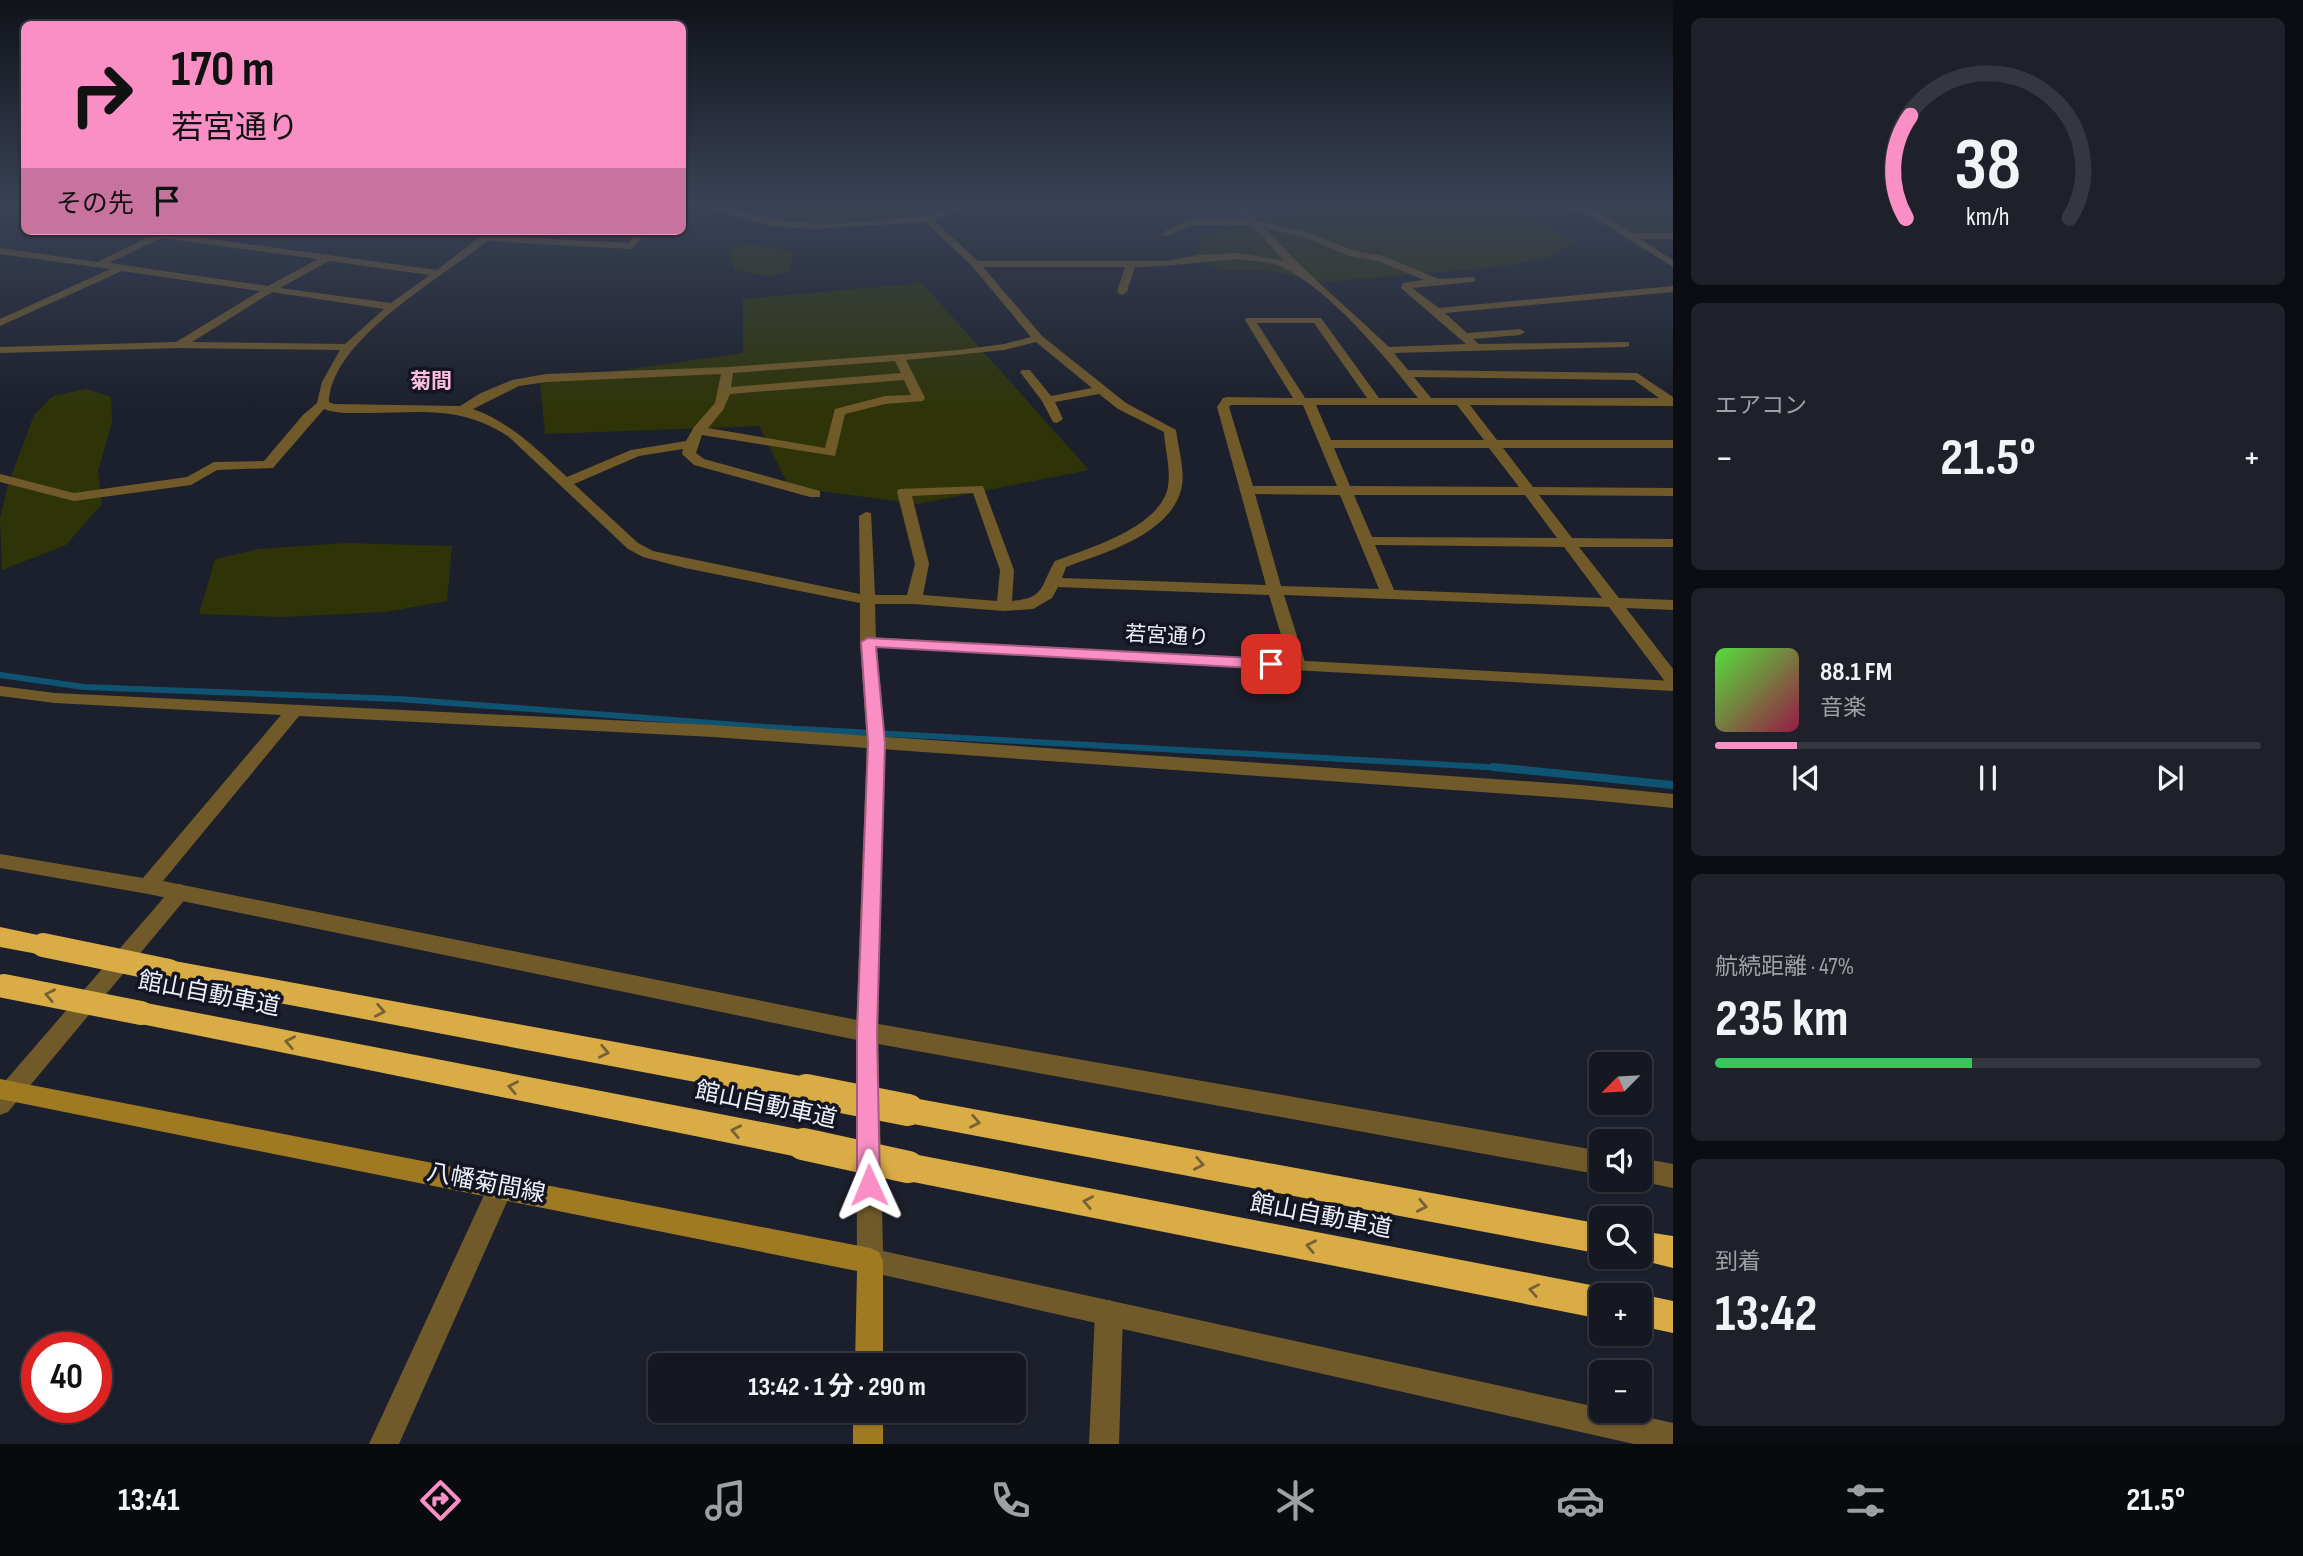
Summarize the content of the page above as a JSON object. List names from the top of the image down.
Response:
{
  "streets": {
    "highway": ["館山自動車道"],
    "main road": ["八幡菊間線"],
    "street": ["若宮通り"]
  },
  "districts": ["菊間"],
  "north": "bottom left",
  "page": {
    "turn": ["170 m", "若宮通り"],
    "then": "その先",
    "tile": [
      "エアコン",
      ["航続距離 · 47%", "235 km"],
      ["到着", "13:42"]
    ],
    "heat": ["−", "21.5°", "+"],
    "song": ["88.1 FM", "音楽"],
    "map_buttons": ["+", "−"],
    "limit": "40",
    "trip": "13:42 · 1 分 · 290 m",
    "tabs": ["13:41", "21.5°"],
    "gauge": ["38", "km/h"]
  }
}
